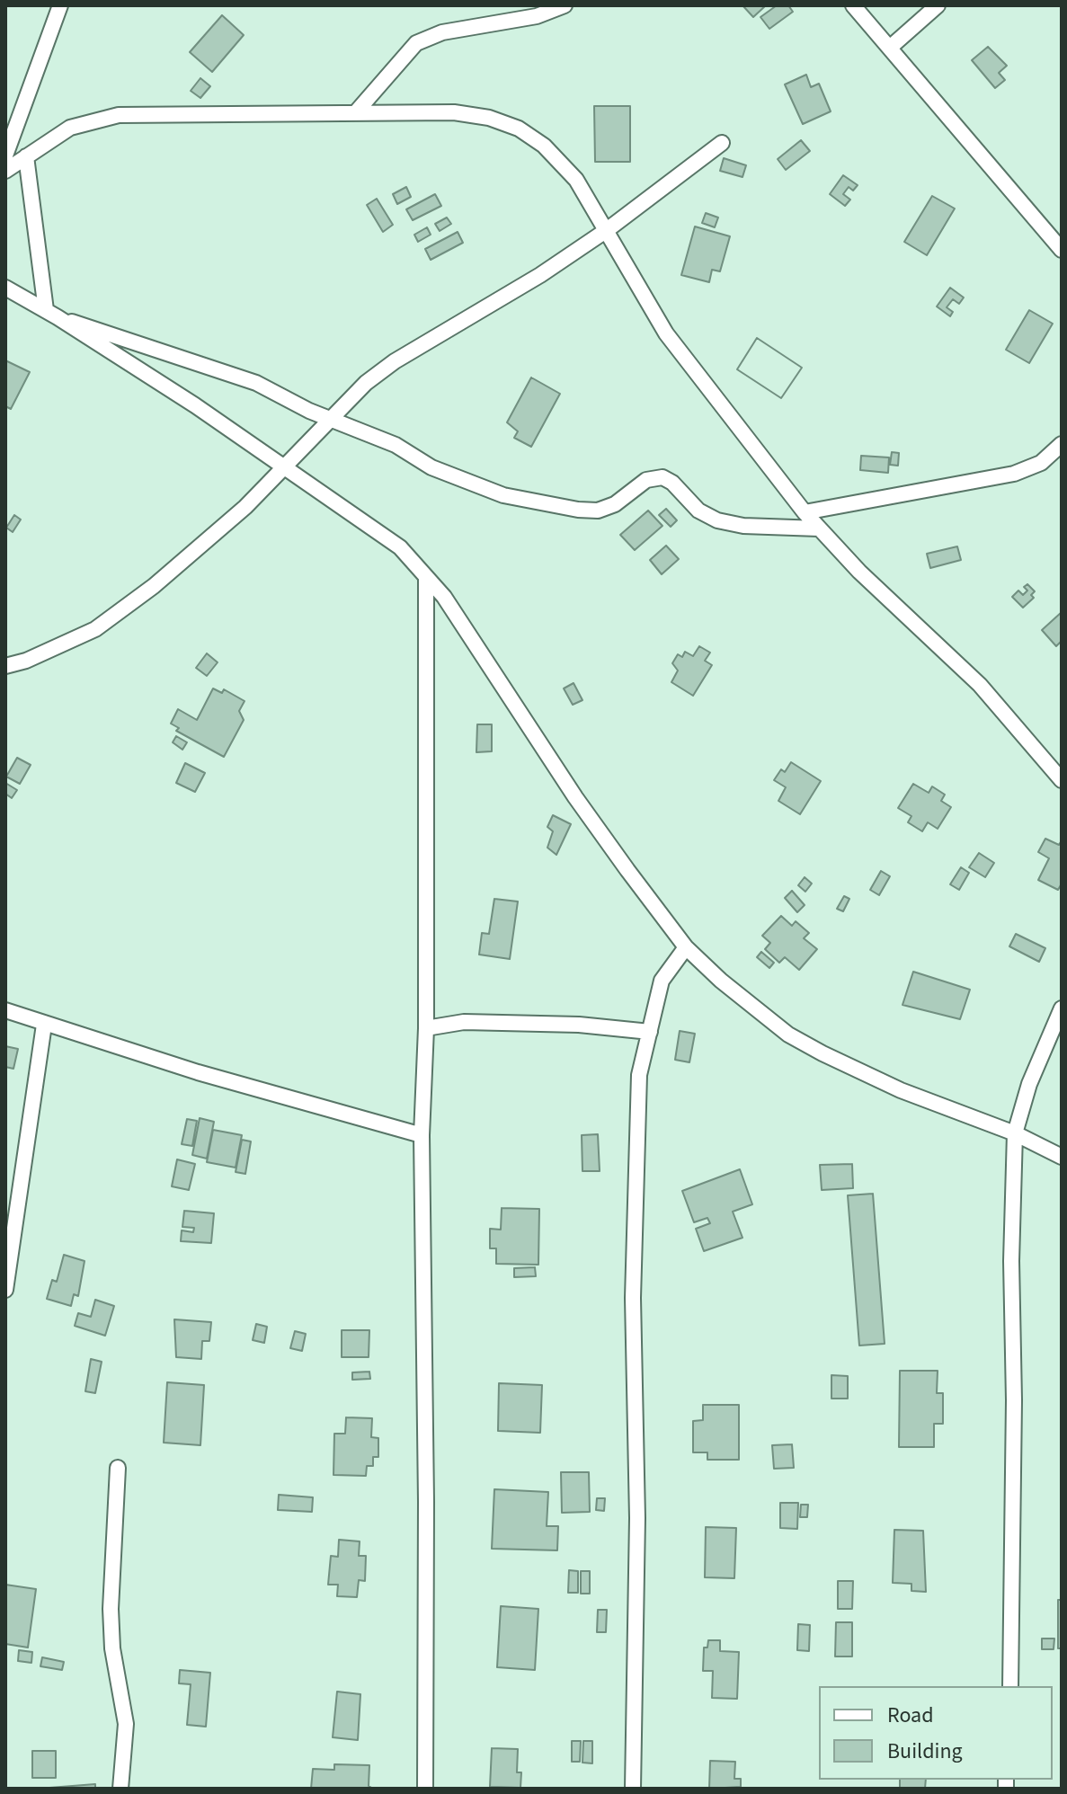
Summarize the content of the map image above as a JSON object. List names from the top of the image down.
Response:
{
  "legend": ["Road", "Building"]
}
